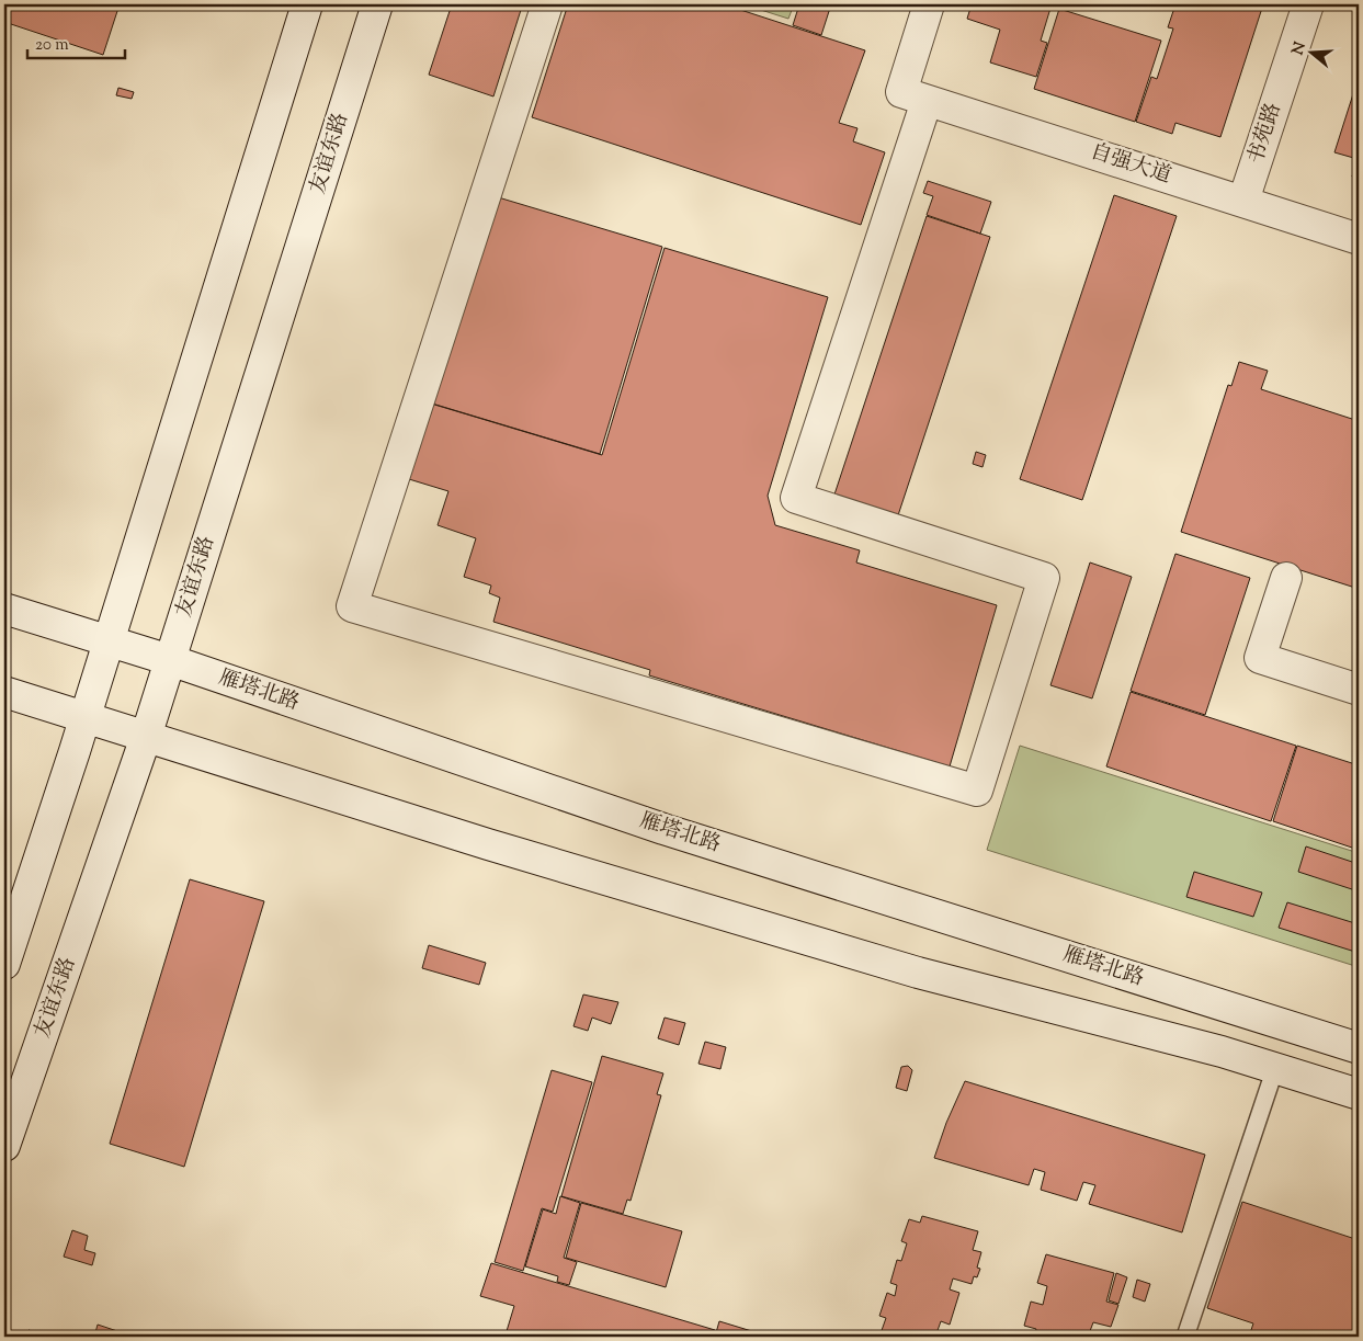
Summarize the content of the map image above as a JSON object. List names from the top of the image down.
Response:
{
  "streets": {
    "main road": [
      "书苑路",
      "友谊东路",
      "自强大道",
      "雁塔北路"
    ]
  },
  "crossings": [
    ["书苑路", "自强大道"],
    ["友谊东路", "雁塔北路"]
  ],
  "scale_bar": "20 m",
  "north": "left"
}
